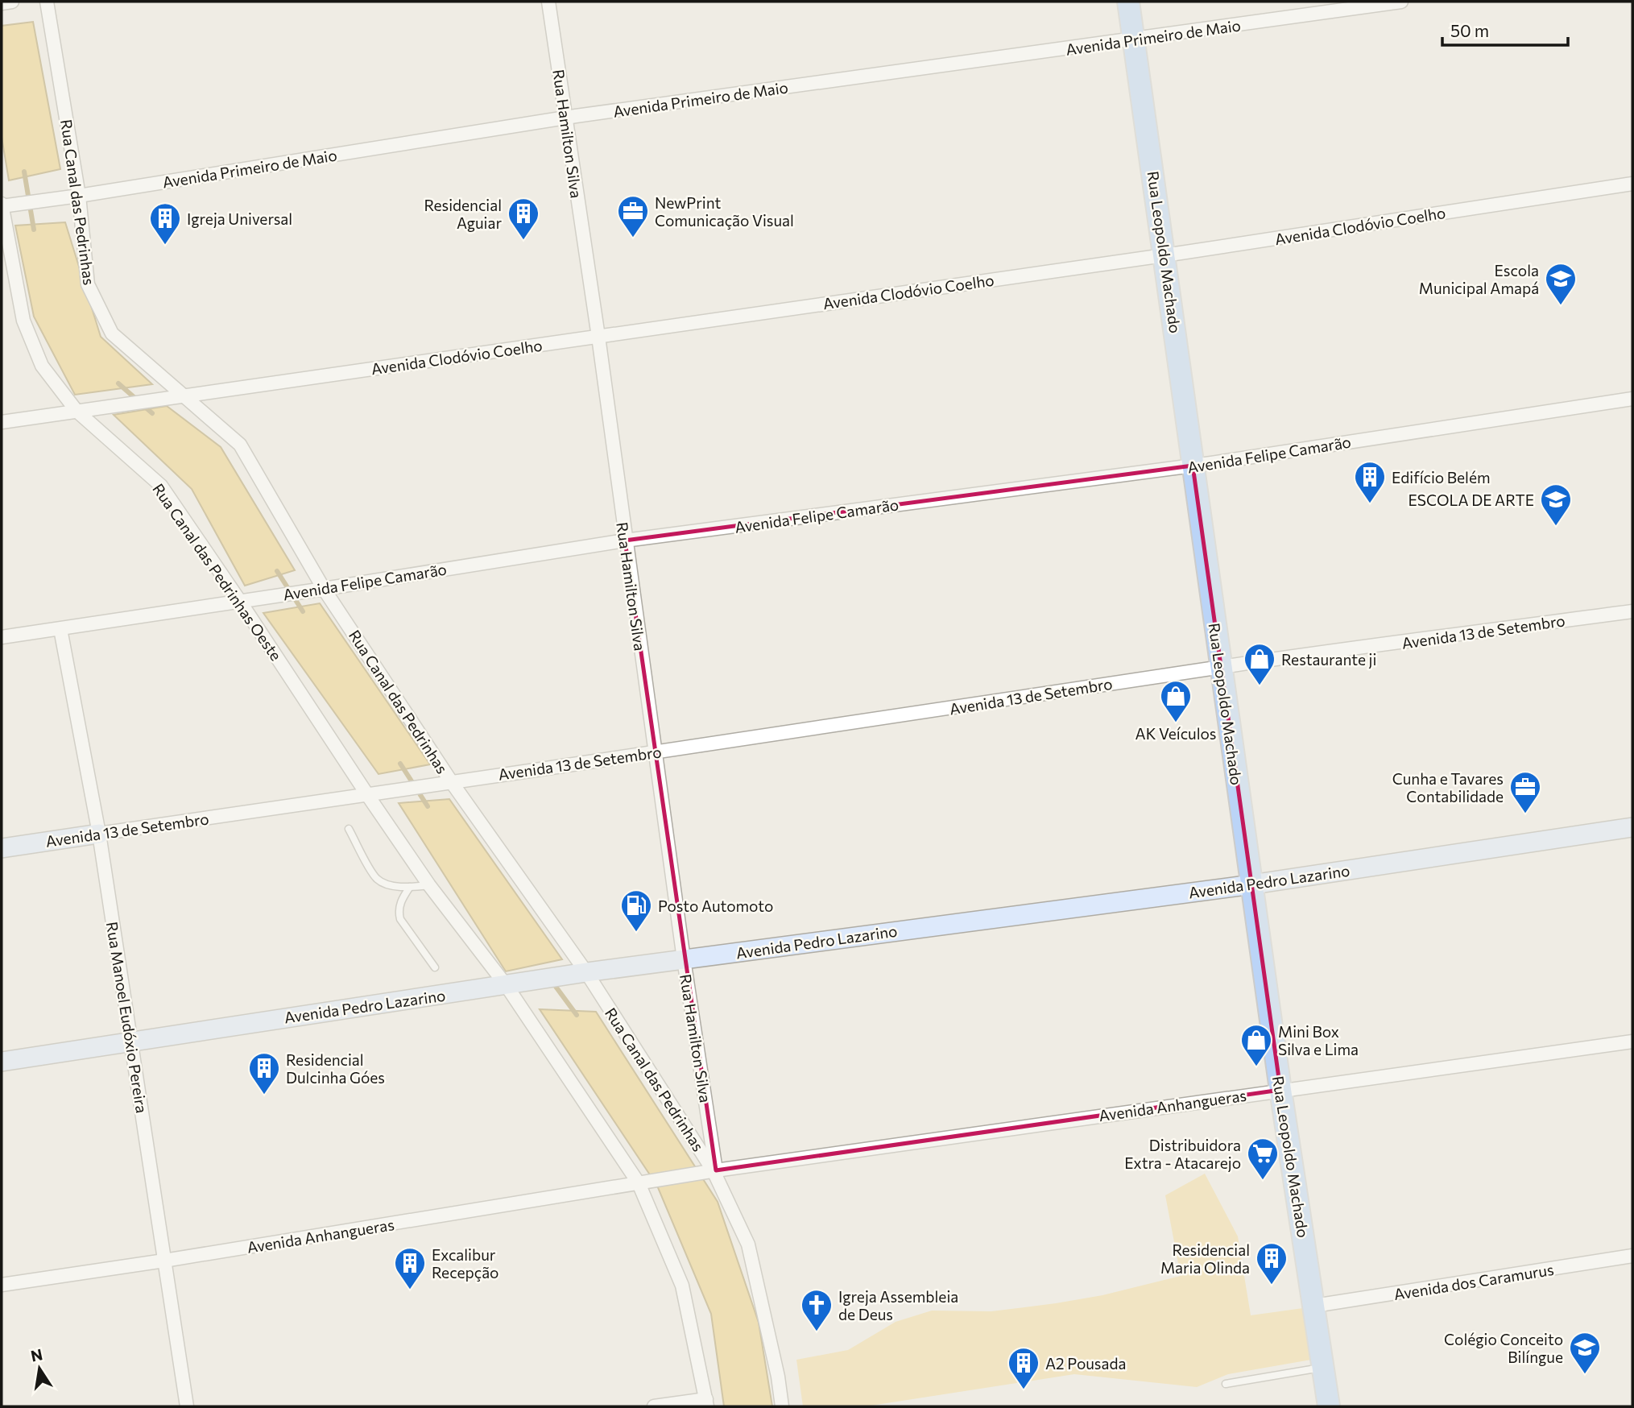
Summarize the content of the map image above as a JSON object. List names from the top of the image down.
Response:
{
  "streets": {
    "main road": ["Rua Leopoldo Machado", "Avenida 13 de Setembro", "Avenida Pedro Lazarino"],
    "street": [
      "Avenida Primeiro de Maio",
      "Rua Hamilton Silva",
      "Rua Canal das Pedrinhas",
      "Avenida Clodóvio Coelho",
      "Avenida Felipe Camarão",
      "Rua Canal das Pedrinhas Oeste",
      "Rua Manoel Eudóxio Pereira",
      "Avenida Anhangueras",
      "Avenida dos Caramurus"
    ]
  },
  "crossings": [
    ["Avenida Primeiro de Maio", "Rua Hamilton Silva"],
    ["Avenida Primeiro de Maio", "Rua Canal das Pedrinhas"],
    ["Avenida Primeiro de Maio", "Rua Leopoldo Machado"],
    ["Avenida Primeiro de Maio", "Rua Canal das Pedrinhas Oeste"],
    ["Rua Hamilton Silva", "Rua Canal das Pedrinhas"],
    ["Rua Hamilton Silva", "Avenida Clodóvio Coelho"],
    ["Rua Hamilton Silva", "Avenida Felipe Camarão"],
    ["Rua Hamilton Silva", "Avenida 13 de Setembro"],
    ["Rua Hamilton Silva", "Avenida Pedro Lazarino"],
    ["Rua Hamilton Silva", "Avenida Anhangueras"],
    ["Rua Canal das Pedrinhas", "Avenida Clodóvio Coelho"],
    ["Rua Canal das Pedrinhas", "Avenida Felipe Camarão"],
    ["Rua Canal das Pedrinhas", "Avenida 13 de Setembro"],
    ["Rua Canal das Pedrinhas", "Avenida Pedro Lazarino"],
    ["Rua Canal das Pedrinhas", "Avenida Anhangueras"],
    ["Avenida Clodóvio Coelho", "Rua Leopoldo Machado"],
    ["Avenida Clodóvio Coelho", "Rua Canal das Pedrinhas Oeste"],
    ["Rua Leopoldo Machado", "Avenida Felipe Camarão"],
    ["Rua Leopoldo Machado", "Avenida 13 de Setembro"],
    ["Rua Leopoldo Machado", "Avenida Pedro Lazarino"],
    ["Rua Leopoldo Machado", "Avenida Anhangueras"],
    ["Rua Leopoldo Machado", "Avenida dos Caramurus"],
    ["Avenida Felipe Camarão", "Rua Canal das Pedrinhas Oeste"],
    ["Avenida Felipe Camarão", "Rua Manoel Eudóxio Pereira"],
    ["Rua Canal das Pedrinhas Oeste", "Avenida 13 de Setembro"],
    ["Avenida 13 de Setembro", "Rua Manoel Eudóxio Pereira"],
    ["Avenida Pedro Lazarino", "Rua Manoel Eudóxio Pereira"],
    ["Rua Manoel Eudóxio Pereira", "Avenida Anhangueras"]
  ],
  "places": {
    "office": ["NewPrint Comunicação Visual", "Cunha e Tavares Contabilidade"],
    "building": [
      "Residencial Aguiar",
      "Igreja Universal",
      "Edifício Belém",
      "Residencial Dulcinha Góes",
      "Residencial Maria Olinda",
      "Excalibur Recepção",
      "A2 Pousada"
    ],
    "school or university": ["Escola Municipal Amapá", "ESCOLA DE ARTE", "Colégio Conceito Bilíngue"],
    "shop": ["Restaurante ji", "AK Veículos", "Mini Box Silva e Lima"],
    "fuel station": ["Posto Automoto"],
    "supermarket": ["Distribuidora Extra - Atacarejo"],
    "church": ["Igreja Assembleia de Deus"]
  },
  "scale_bar": "50 m",
  "north": "top"
}
